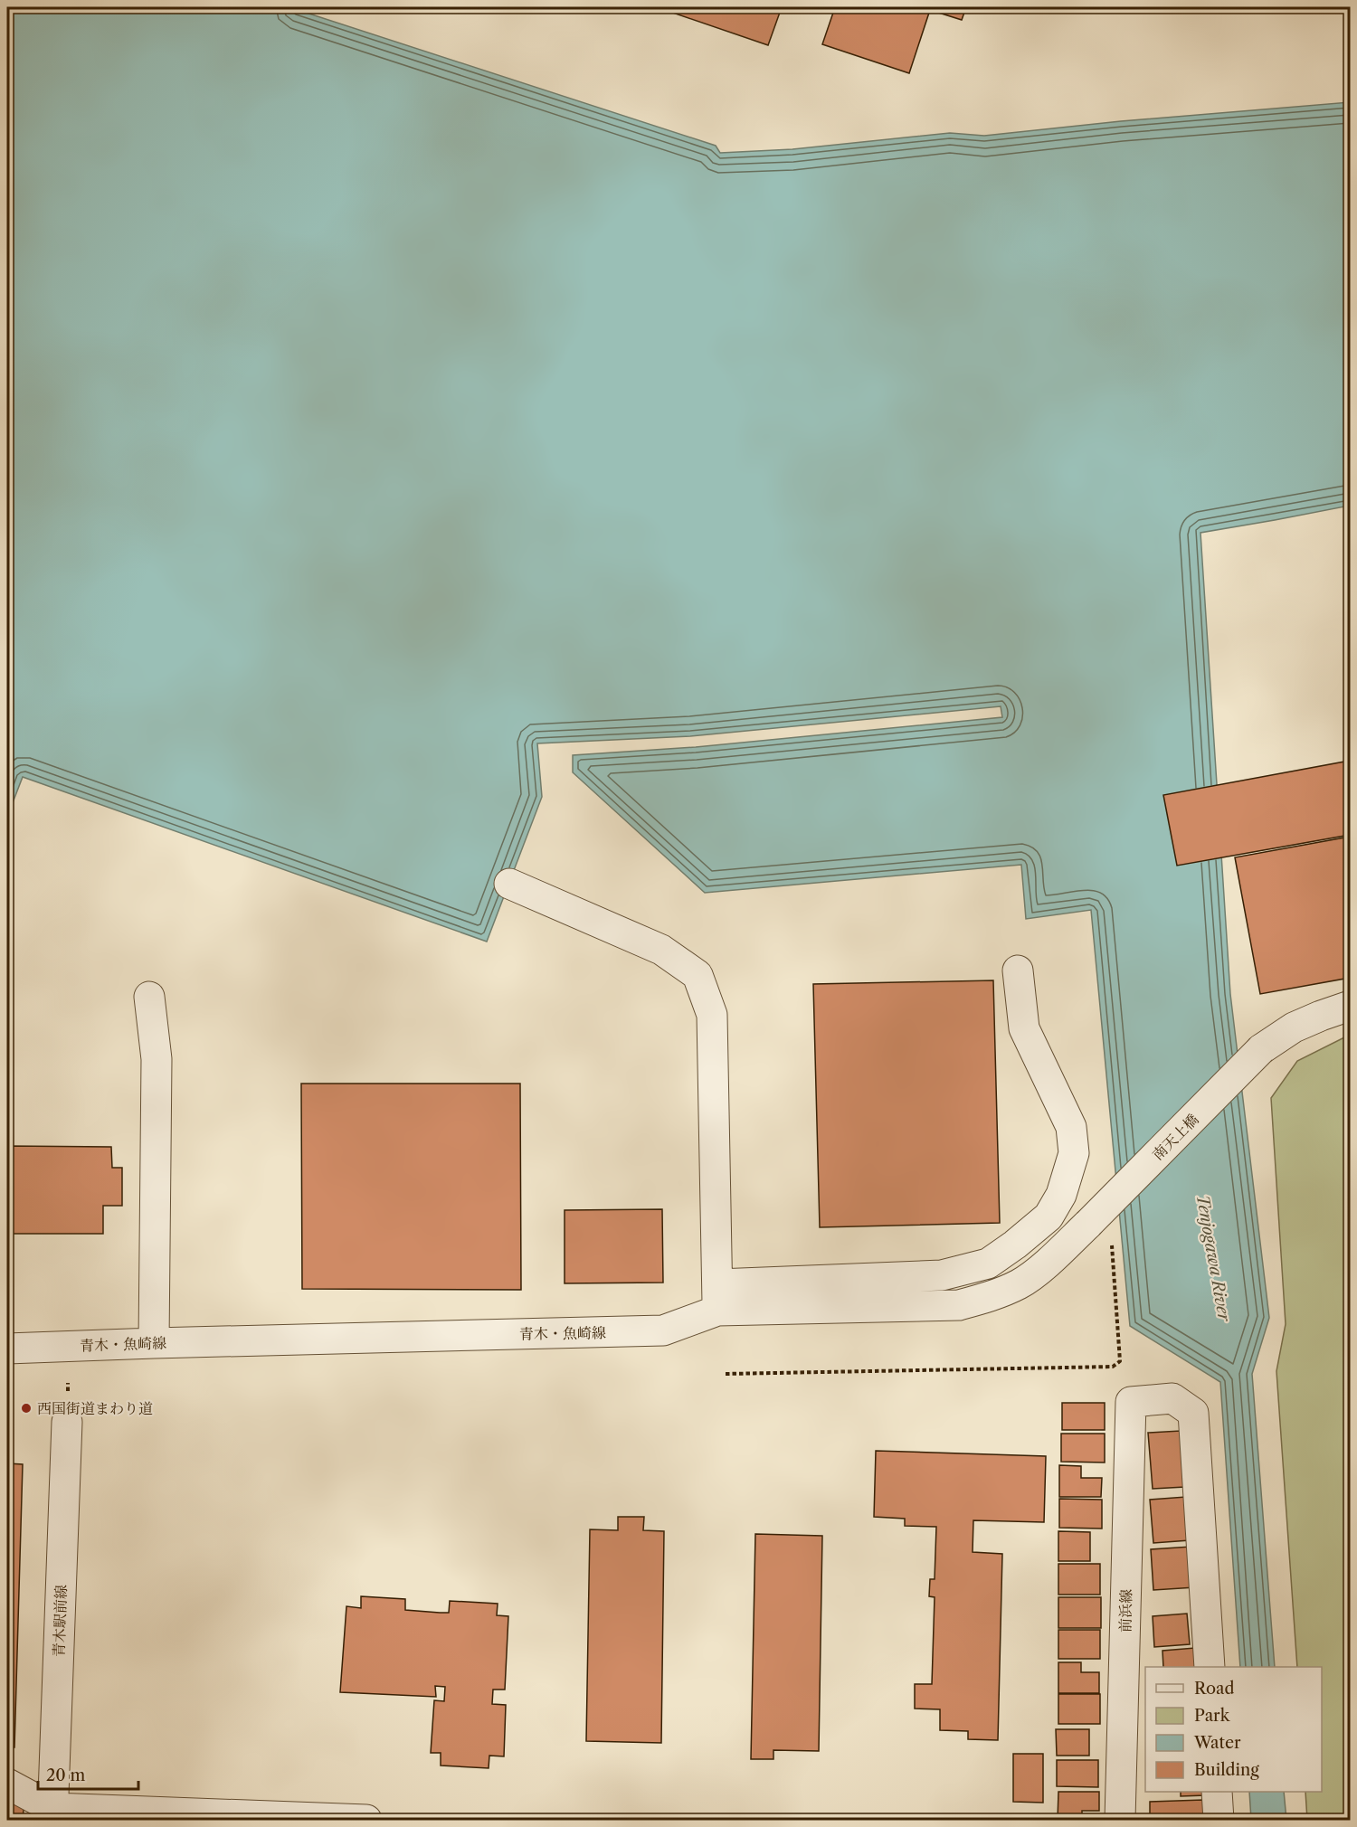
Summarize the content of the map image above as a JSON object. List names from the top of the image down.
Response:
{
  "streets": {
    "street": [
      "南天上橋",
      "青木・魚崎線",
      "前浜線",
      "青木駅前線"
    ]
  },
  "crossings": [
    ["南天上橋", "青木・魚崎線"]
  ],
  "water": ["Tenjogawa River"],
  "places": ["西国街道まわり道"],
  "legend": [
    "Road",
    "Park",
    "Water",
    "Building"
  ],
  "scale_bar": "20 m"
}
